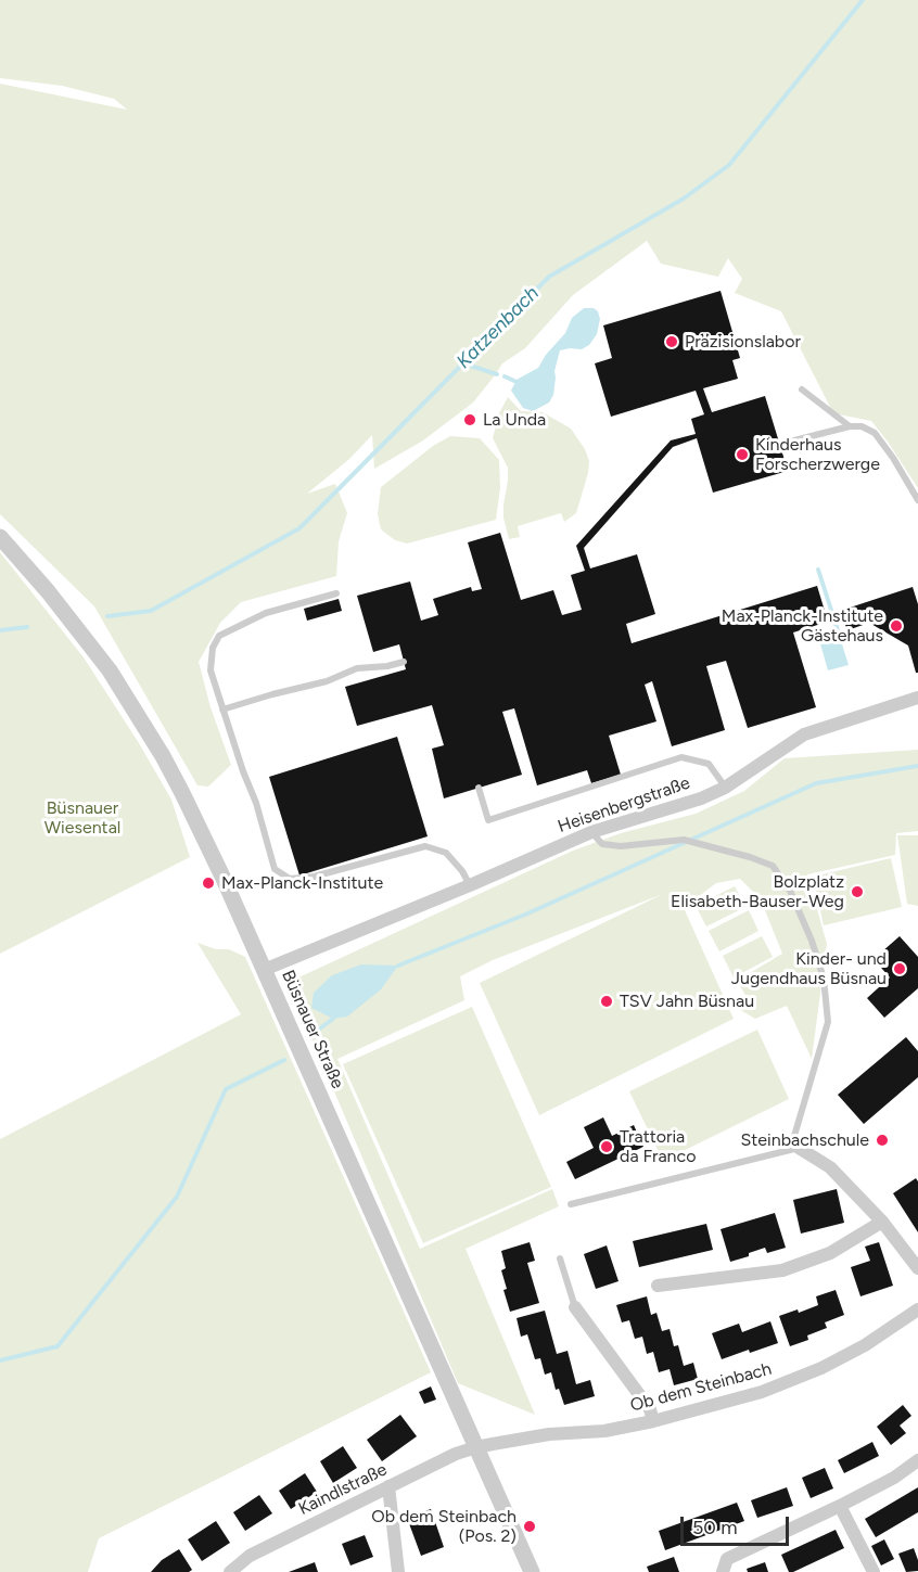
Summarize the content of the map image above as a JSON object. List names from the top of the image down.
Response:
{
  "streets": {
    "street": [
      "Heisenbergstraße",
      "Büsnauer Straße",
      "Ob dem Steinbach",
      "Kaindlstraße"
    ]
  },
  "crossings": [
    ["Heisenbergstraße", "Büsnauer Straße"],
    ["Büsnauer Straße", "Ob dem Steinbach"],
    ["Büsnauer Straße", "Kaindlstraße"],
    ["Ob dem Steinbach", "Kaindlstraße"]
  ],
  "water": ["Katzenbach"],
  "parks": ["Büsnauer Wiesental"],
  "places": [
    "Präzisionslabor",
    "La Unda",
    "Kinderhaus Forscherzwerge",
    "Max-Planck-Institute Gästehaus",
    "Max-Planck-Institute",
    "Bolzplatz Elisabeth-Bauser-Weg",
    "Kinder- und Jugendhaus Büsnau",
    "TSV Jahn Büsnau",
    "Steinbachschule",
    "Trattoria da Franco",
    "Ob dem Steinbach (Pos. 2)"
  ],
  "scale_bar": "50 m"
}
